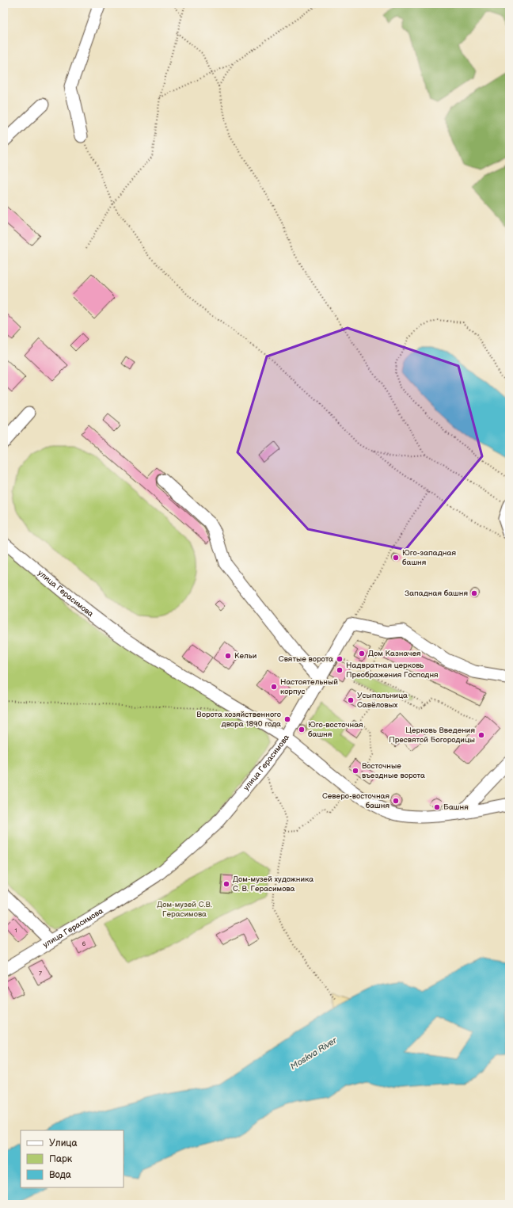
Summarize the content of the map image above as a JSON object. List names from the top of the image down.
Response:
{
  "streets": {
    "street": ["улица Герасимова"]
  },
  "water": ["Moskva River"],
  "parks": ["Дом-музей С.В. Герасимова"],
  "places": [
    "Юго-западная башня",
    "Западная башня",
    "Дом Казначея",
    "Кельи",
    "Святые ворота",
    "Надвратная церковь Преображения Господня",
    "Настоятельный корпус",
    "Усыпальница Савёловых",
    "Ворота хозяйственного двора 1890 года",
    "Юго-восточная башня",
    "Церковь Введения Пресвятой Богородицы",
    "Восточные въездные ворота",
    "Северо-восточная башня",
    "Башня",
    "Дом-музей художника С. В. Герасимова"
  ],
  "house_numbers": ["1", "6", "7"],
  "legend": ["Улица", "Парк", "Вода"]
}
